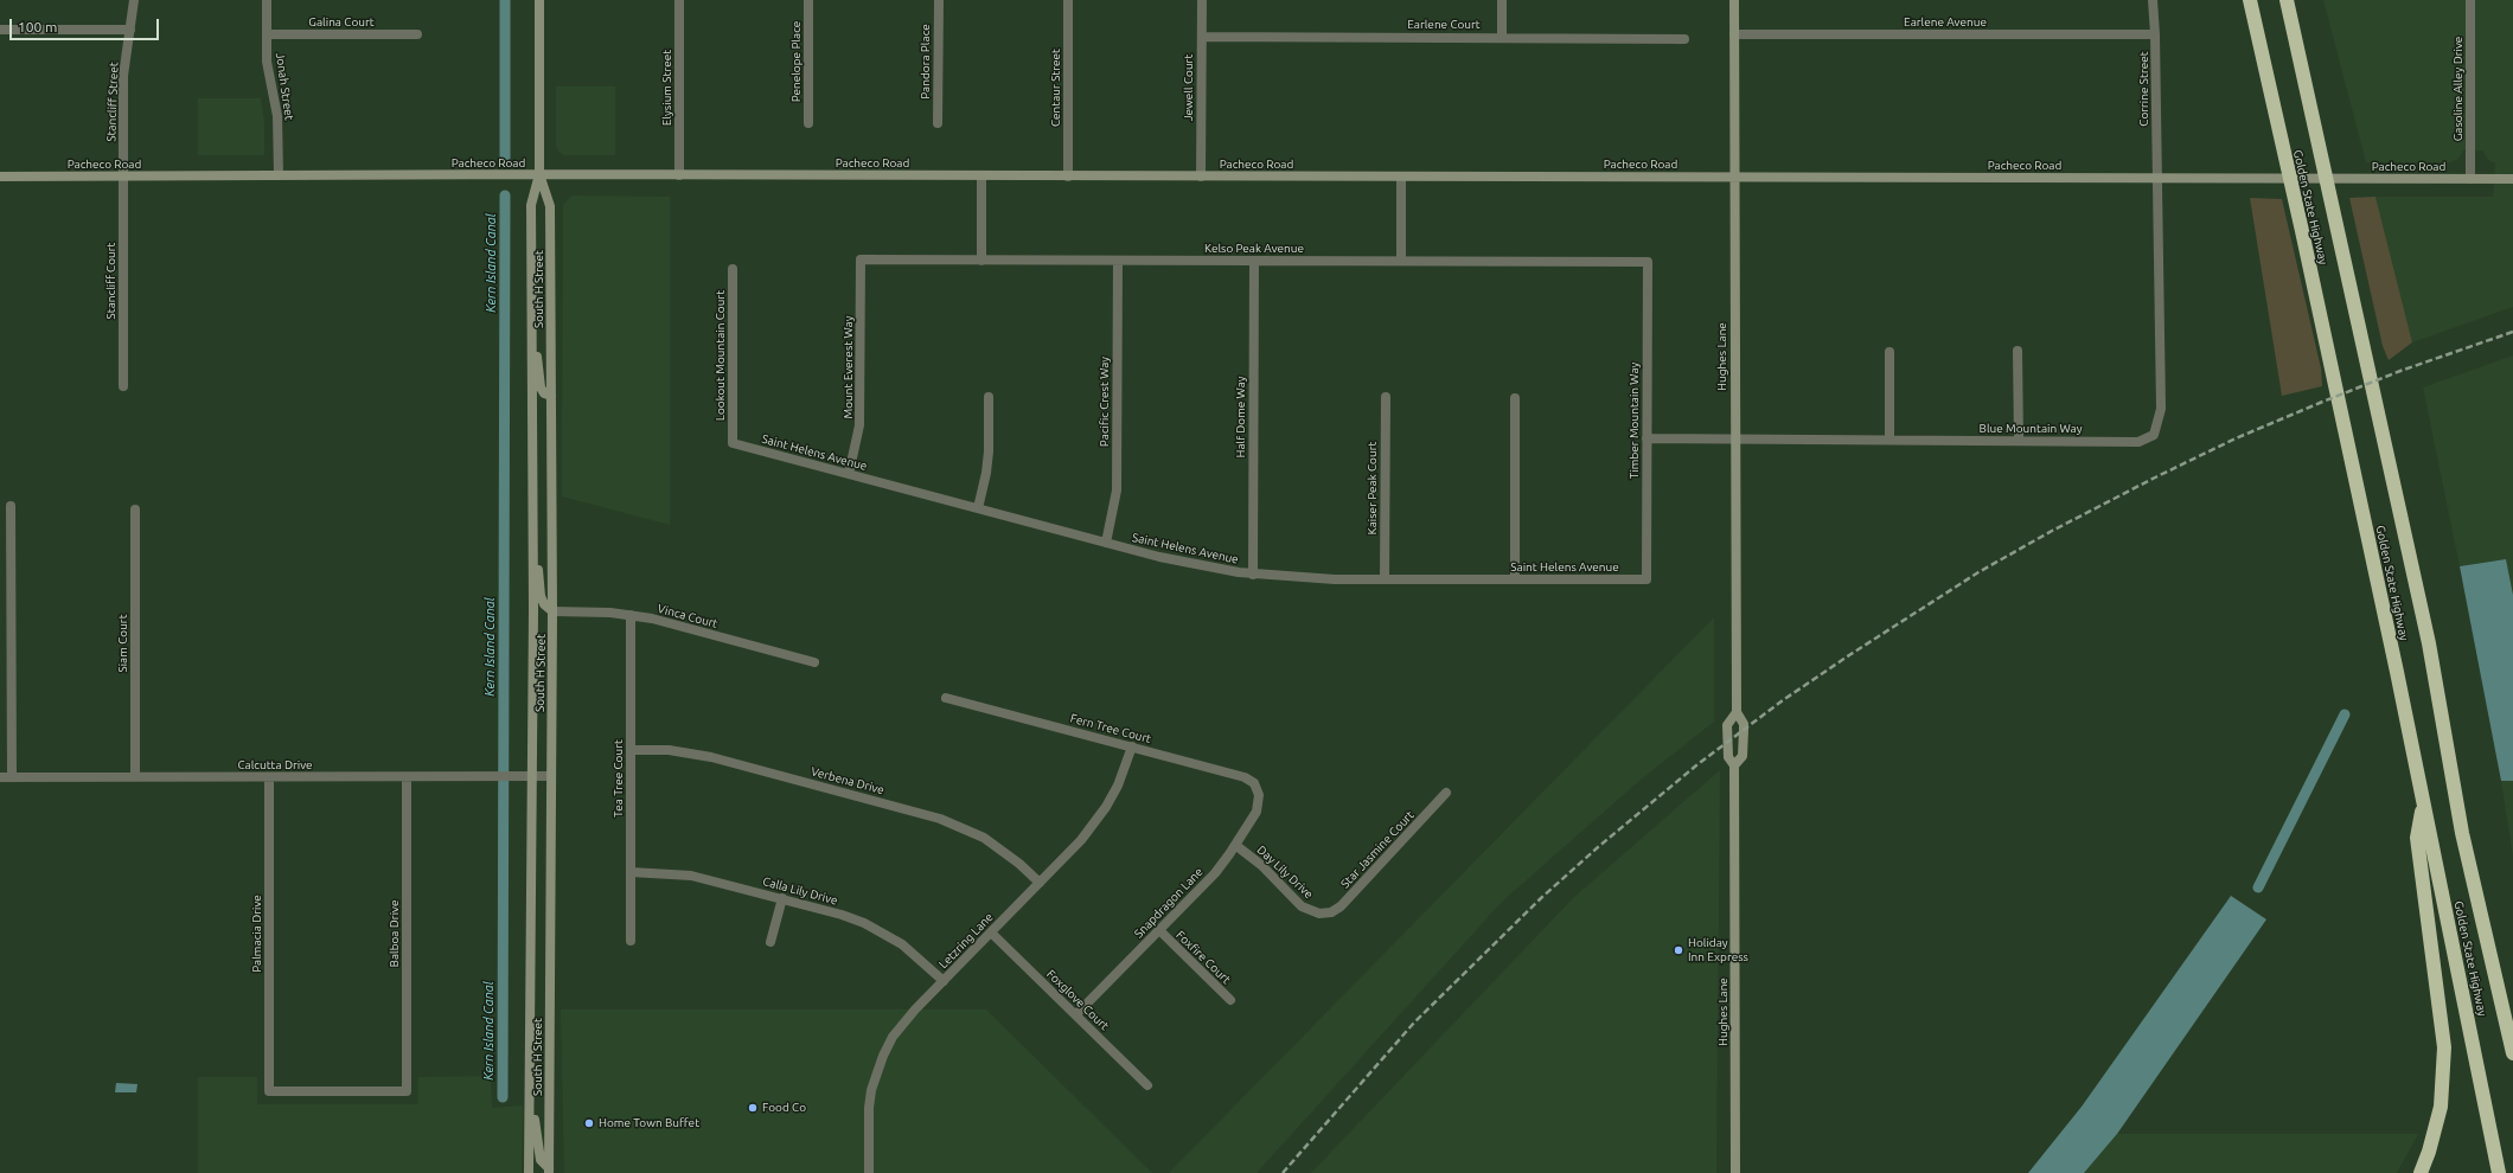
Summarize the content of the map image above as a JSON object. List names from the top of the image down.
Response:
{
  "streets": {
    "highway": ["Golden State Highway"],
    "street": [
      "Galina Court",
      "Earlene Avenue",
      "Earlene Court",
      "Penelope Place",
      "Pandora Place",
      "Jonah Street",
      "Elysium Street",
      "Centaur Street",
      "Jewell Court",
      "Corrine Street",
      "Gasoline Alley Drive",
      "Stancliff Street",
      "Pacheco Road",
      "Kelso Peak Avenue",
      "Stancliff Court",
      "South H Street",
      "Lookout Mountain Court",
      "Hughes Lane",
      "Mount Everest Way",
      "Pacific Crest Way",
      "Half Dome Way",
      "Timber Mountain Way",
      "Blue Mountain Way",
      "Saint Helens Avenue",
      "Kaiser Peak Court",
      "Vinca Court",
      "Siam Court",
      "Fern Tree Court",
      "Calcutta Drive",
      "Tea Tree Court",
      "Verbena Drive",
      "Star Jasmine Court",
      "Day Lily Drive",
      "Calla Lily Drive",
      "Snapdragon Lane",
      "Palmacia Drive",
      "Balboa Drive",
      "Letzring Lane",
      "Foxfire Court",
      "Foxglove Court"
    ]
  },
  "crossings": [
    ["Galina Court", "Jonah Street"],
    ["Earlene Avenue", "Corrine Street"],
    ["Earlene Avenue", "Hughes Lane"],
    ["Earlene Court", "Jewell Court"],
    ["Jonah Street", "Pacheco Road"],
    ["Elysium Street", "Pacheco Road"],
    ["Centaur Street", "Pacheco Road"],
    ["Jewell Court", "Pacheco Road"],
    ["Corrine Street", "Pacheco Road"],
    ["Corrine Street", "Blue Mountain Way"],
    ["Gasoline Alley Drive", "Pacheco Road"],
    ["Stancliff Street", "Pacheco Road"],
    ["Stancliff Street", "Stancliff Court"],
    ["Pacheco Road", "Stancliff Court"],
    ["Pacheco Road", "South H Street"],
    ["Pacheco Road", "Hughes Lane"],
    ["Pacheco Road", "Blue Mountain Way"],
    ["Kelso Peak Avenue", "Mount Everest Way"],
    ["Kelso Peak Avenue", "Pacific Crest Way"],
    ["Kelso Peak Avenue", "Half Dome Way"],
    ["Kelso Peak Avenue", "Timber Mountain Way"],
    ["South H Street", "Vinca Court"],
    ["South H Street", "Calcutta Drive"],
    ["Lookout Mountain Court", "Saint Helens Avenue"],
    ["Hughes Lane", "Blue Mountain Way"],
    ["Mount Everest Way", "Saint Helens Avenue"],
    ["Pacific Crest Way", "Saint Helens Avenue"],
    ["Half Dome Way", "Saint Helens Avenue"],
    ["Timber Mountain Way", "Blue Mountain Way"],
    ["Timber Mountain Way", "Saint Helens Avenue"],
    ["Saint Helens Avenue", "Kaiser Peak Court"],
    ["Vinca Court", "Tea Tree Court"],
    ["Siam Court", "Calcutta Drive"],
    ["Fern Tree Court", "Snapdragon Lane"],
    ["Fern Tree Court", "Letzring Lane"],
    ["Calcutta Drive", "Palmacia Drive"],
    ["Calcutta Drive", "Balboa Drive"],
    ["Tea Tree Court", "Verbena Drive"],
    ["Tea Tree Court", "Calla Lily Drive"],
    ["Verbena Drive", "Letzring Lane"],
    ["Star Jasmine Court", "Day Lily Drive"],
    ["Day Lily Drive", "Snapdragon Lane"],
    ["Calla Lily Drive", "Letzring Lane"],
    ["Snapdragon Lane", "Foxfire Court"],
    ["Snapdragon Lane", "Foxglove Court"],
    ["Palmacia Drive", "Balboa Drive"],
    ["Letzring Lane", "Foxglove Court"]
  ],
  "water": ["Kern Island Canal"],
  "places": ["Holiday Inn Express", "Food Co", "Home Town Buffet"],
  "scale_bar": "100 m"
}
